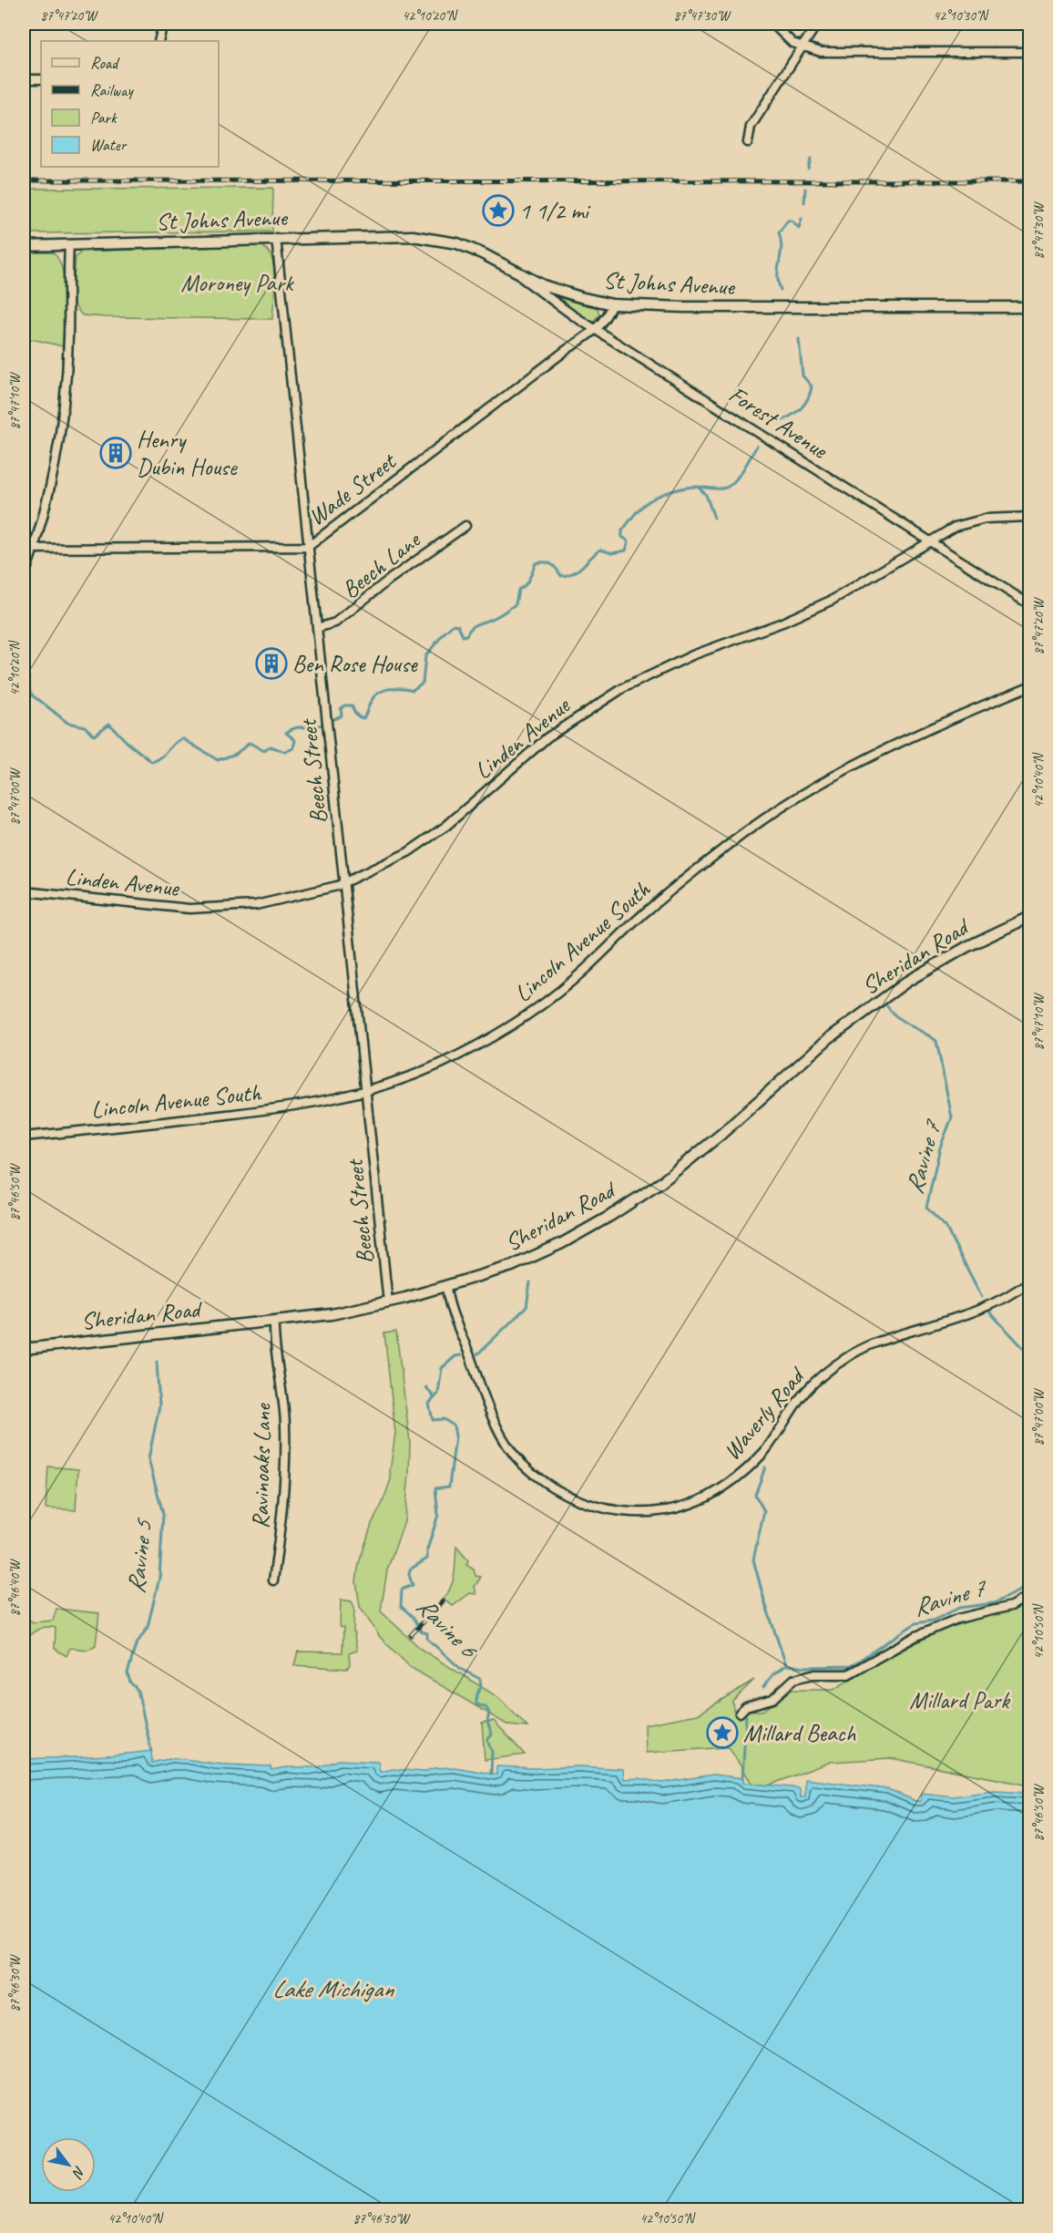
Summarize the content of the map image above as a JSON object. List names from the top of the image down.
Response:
{
  "streets": {
    "street": [
      "St Johns Avenue",
      "Forest Avenue",
      "Wade Street",
      "Beech Lane",
      "Linden Avenue",
      "Beech Street",
      "Lincoln Avenue South",
      "Sheridan Road",
      "Waverly Road",
      "Ravinoaks Lane"
    ]
  },
  "crossings": [
    ["St Johns Avenue", "Forest Avenue"],
    ["St Johns Avenue", "Wade Street"],
    ["St Johns Avenue", "Beech Street"],
    ["Forest Avenue", "Wade Street"],
    ["Forest Avenue", "Linden Avenue"],
    ["Wade Street", "Beech Street"],
    ["Beech Lane", "Beech Street"],
    ["Linden Avenue", "Beech Street"],
    ["Beech Street", "Lincoln Avenue South"],
    ["Beech Street", "Sheridan Road"],
    ["Sheridan Road", "Waverly Road"],
    ["Sheridan Road", "Ravinoaks Lane"]
  ],
  "water": [
    "Ravine 7",
    "Ravine 5",
    "Ravine 6",
    "Lake Michigan"
  ],
  "parks": ["Moroney Park", "Millard Park"],
  "places": {
    "place": ["1 1/2 mi", "Millard Beach"],
    "building": ["Henry Dubin House", "Ben Rose House"]
  },
  "legend": [
    "Road",
    "Railway",
    "Park",
    "Water"
  ],
  "north": "bottom right",
  "coordinates": [
    "87°47'20\"W",
    "42°10'20\"N",
    "87°47'30\"W",
    "42°10'30\"N",
    "87°47'10\"W",
    "42°10'40\"N",
    "87°47'00\"W",
    "87°46'50\"W",
    "87°46'40\"W",
    "42°10'50\"N",
    "87°46'30\"W"
  ]
}
